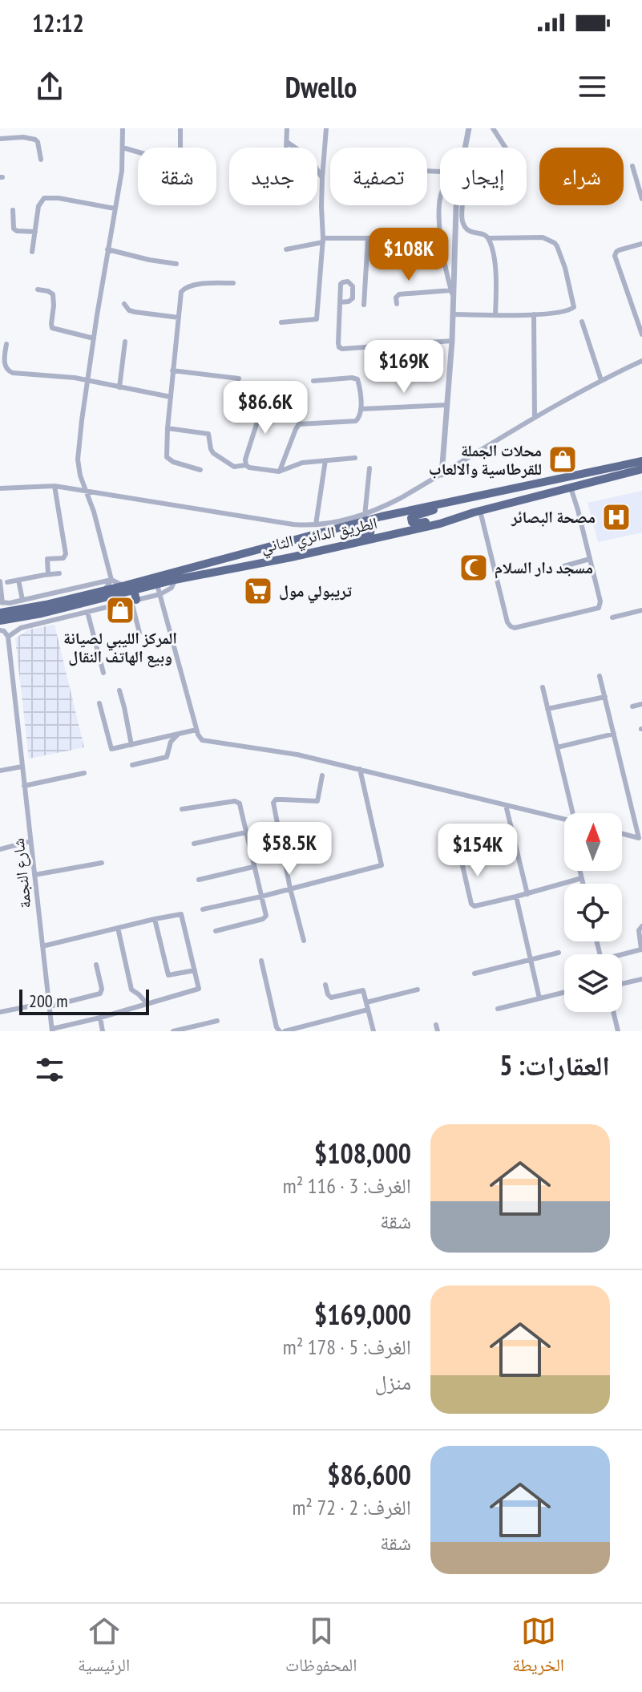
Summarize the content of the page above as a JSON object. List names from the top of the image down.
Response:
{
  "streets": {
    "highway": ["الطريق الدائري الثاني"],
    "street": ["شارع النجمة"]
  },
  "places": {
    "shop": ["محلات الجملة للقرطاسية والالعاب", "المركز الليبي لصيانة وبيع الهاتف النقال"],
    "hospital": ["مصحة البصائر"],
    "mosque": ["مسجد دار السلام"],
    "supermarket": ["تريبولي مول"]
  },
  "scale_bar": "200 m",
  "north": "top",
  "page": {
    "status": "12:12",
    "header": "Dwello",
    "chip": [
      "شراء",
      "إيجار",
      "تصفية",
      "جديد",
      "شقة"
    ],
    "price": [
      "$108K",
      "$169K",
      "$86.6K",
      "$58.5K",
      "$154K"
    ],
    "scale": "200 m",
    "heading": "العقارات: 5",
    "list": [
      {
        "name": "$108,000",
        "note": "الغرف: 3 · 116 m² · شقة"
      },
      {
        "name": "$169,000",
        "note": "الغرف: 5 · 178 m² · منزل"
      },
      {
        "name": "$86,600",
        "note": "الغرف: 2 · 72 m² · شقة"
      }
    ],
    "tabs": ["الخريطة", "المحفوظات", "الرئيسية"]
  }
}
